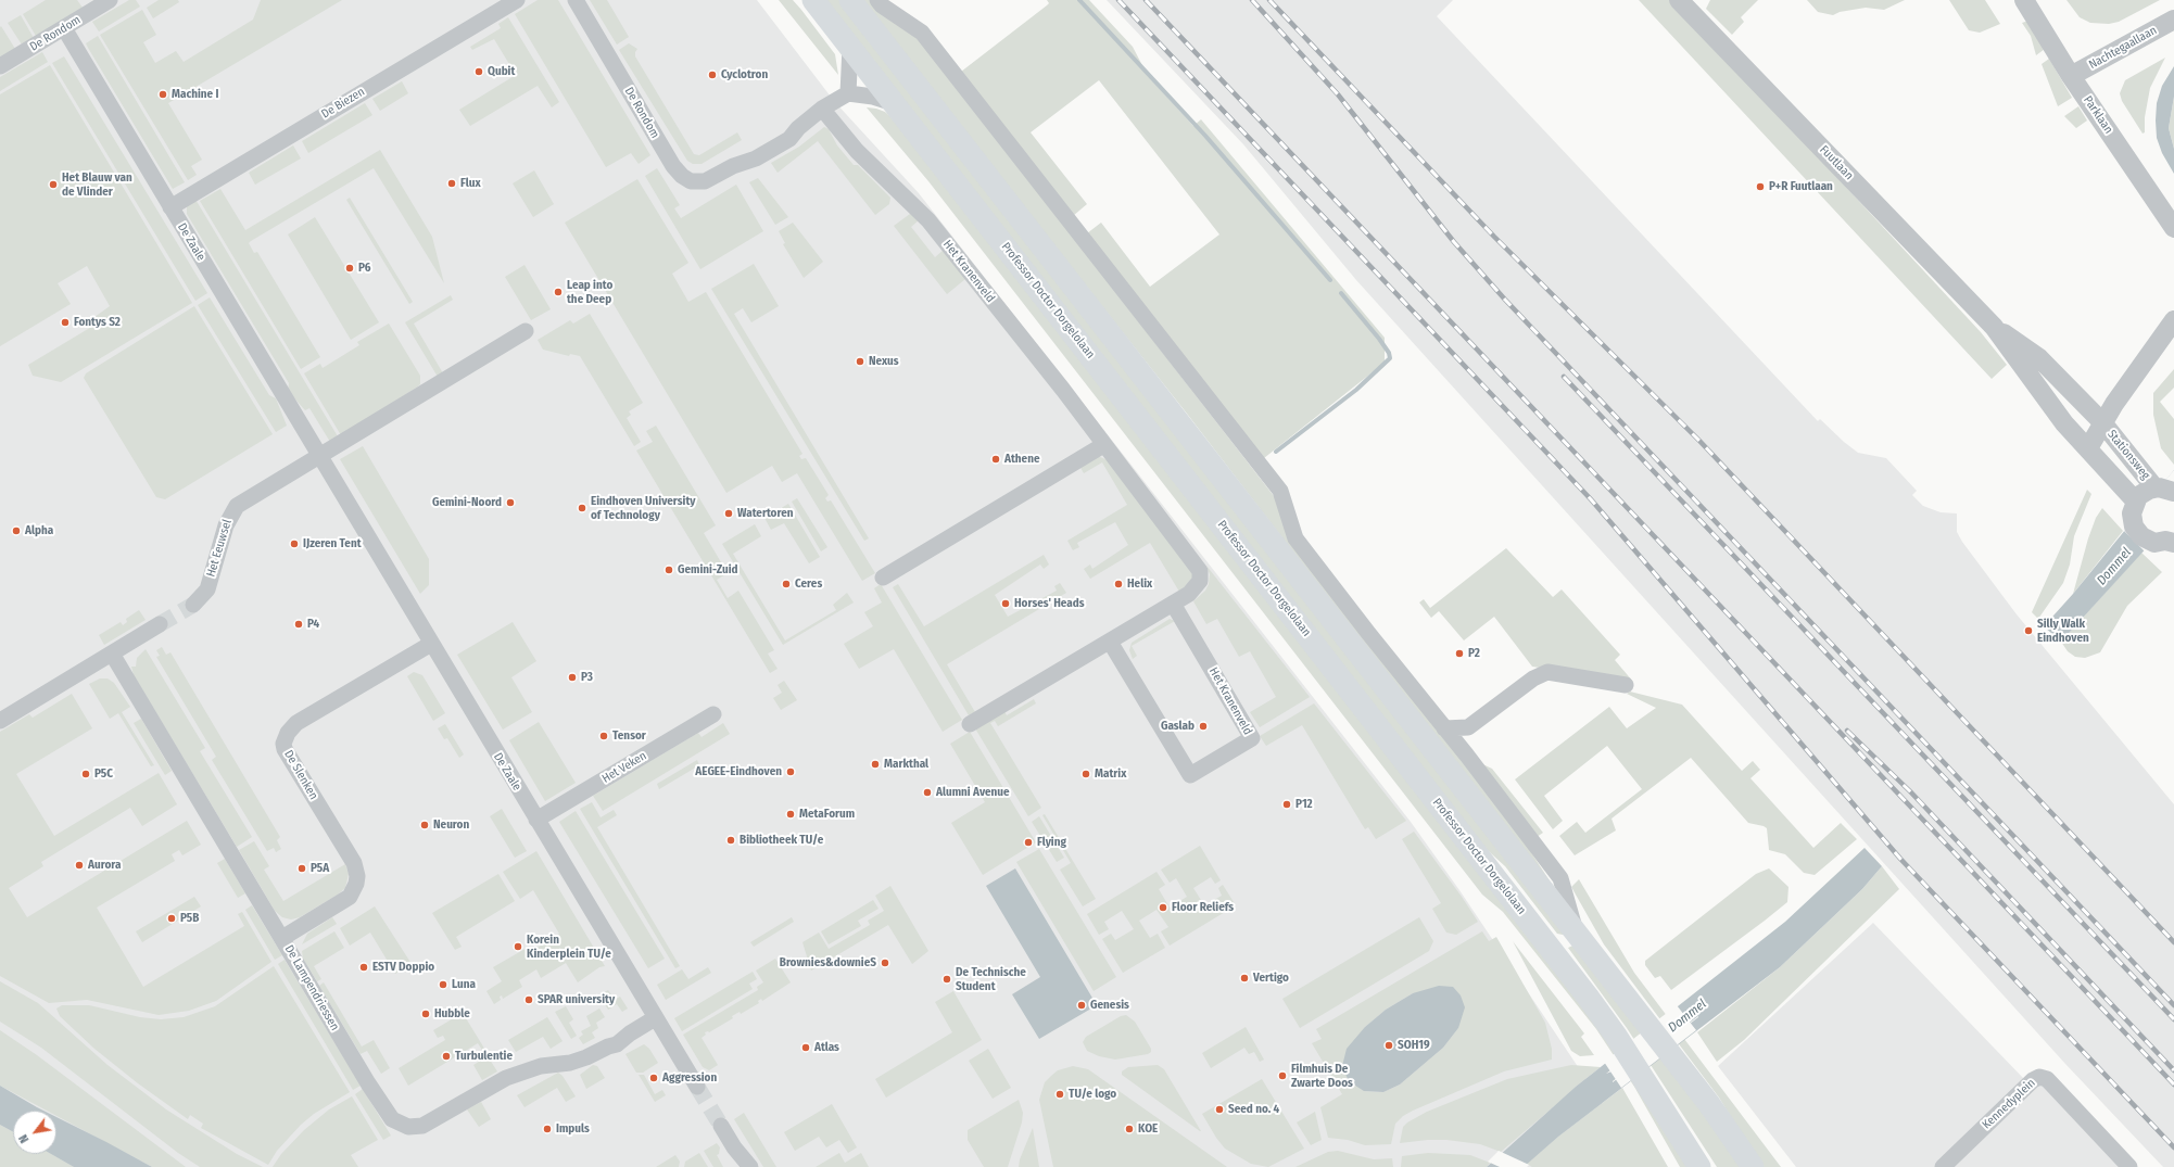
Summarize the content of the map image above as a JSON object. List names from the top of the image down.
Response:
{
  "streets": {
    "main road": ["Professor Doctor Dorgelolaan"],
    "street": [
      "De Rondom",
      "Nachtegaallaan",
      "De Biezen",
      "Parklaan",
      "Fuutlaan",
      "De Zaale",
      "Het Kranenveld",
      "Stationsweg",
      "Het Eeuwsel",
      "Het Veken",
      "De Slenken",
      "De Lampendriessen",
      "Kennedyplein"
    ]
  },
  "crossings": [
    ["De Rondom", "De Zaale"],
    ["De Rondom", "Het Kranenveld"],
    ["Nachtegaallaan", "Parklaan"],
    ["De Biezen", "De Zaale"],
    ["Fuutlaan", "Stationsweg"],
    ["De Zaale", "Het Eeuwsel"],
    ["De Zaale", "Het Veken"],
    ["De Zaale", "De Slenken"],
    ["De Zaale", "De Lampendriessen"],
    ["De Slenken", "De Lampendriessen"]
  ],
  "water": ["Dommel"],
  "places": [
    "Qubit",
    "Cyclotron",
    "Machine I",
    "Flux",
    "Het Blauw van de Vlinder",
    "P+R Fuutlaan",
    "P6",
    "Leap into the Deep",
    "Fontys S2",
    "Nexus",
    "Athene",
    "Gemini-Noord",
    "Eindhoven University of Technology",
    "Watertoren",
    "Alpha",
    "IJzeren Tent",
    "Gemini-Zuid",
    "Ceres",
    "Helix",
    "Horses' Heads",
    "P4",
    "Silly Walk Eindhoven",
    "P2",
    "P3",
    "Gaslab",
    "Tensor",
    "Markthal",
    "AEGEE-Eindhoven",
    "P5C",
    "Matrix",
    "Alumni Avenue",
    "P12",
    "MetaForum",
    "Neuron",
    "Bibliotheek TU/e",
    "Flying",
    "Aurora",
    "P5A",
    "Floor Reliefs",
    "P5B",
    "Korein Kinderplein TU/e",
    "Brownies&downieS",
    "ESTV Doppio",
    "Vertigo",
    "De Technische Student",
    "Luna",
    "SPAR university",
    "Genesis",
    "Hubble",
    "SOH19",
    "Atlas",
    "Turbulentie",
    "Filmhuis De Zwarte Doos",
    "Aggression",
    "TU/e logo",
    "Seed no. 4",
    "Impuls",
    "KOE"
  ],
  "north": "bottom left"
}
